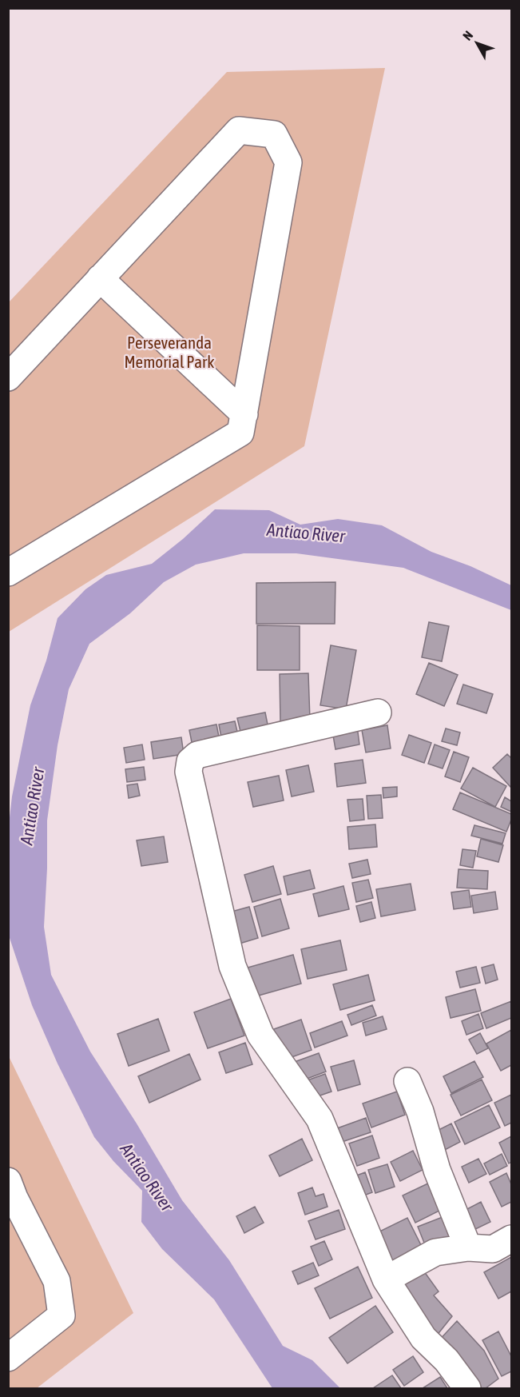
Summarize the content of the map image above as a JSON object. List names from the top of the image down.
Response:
{
  "water": ["Antiao River"],
  "parks": ["Perseveranda Memorial Park"],
  "north": "top left"
}
